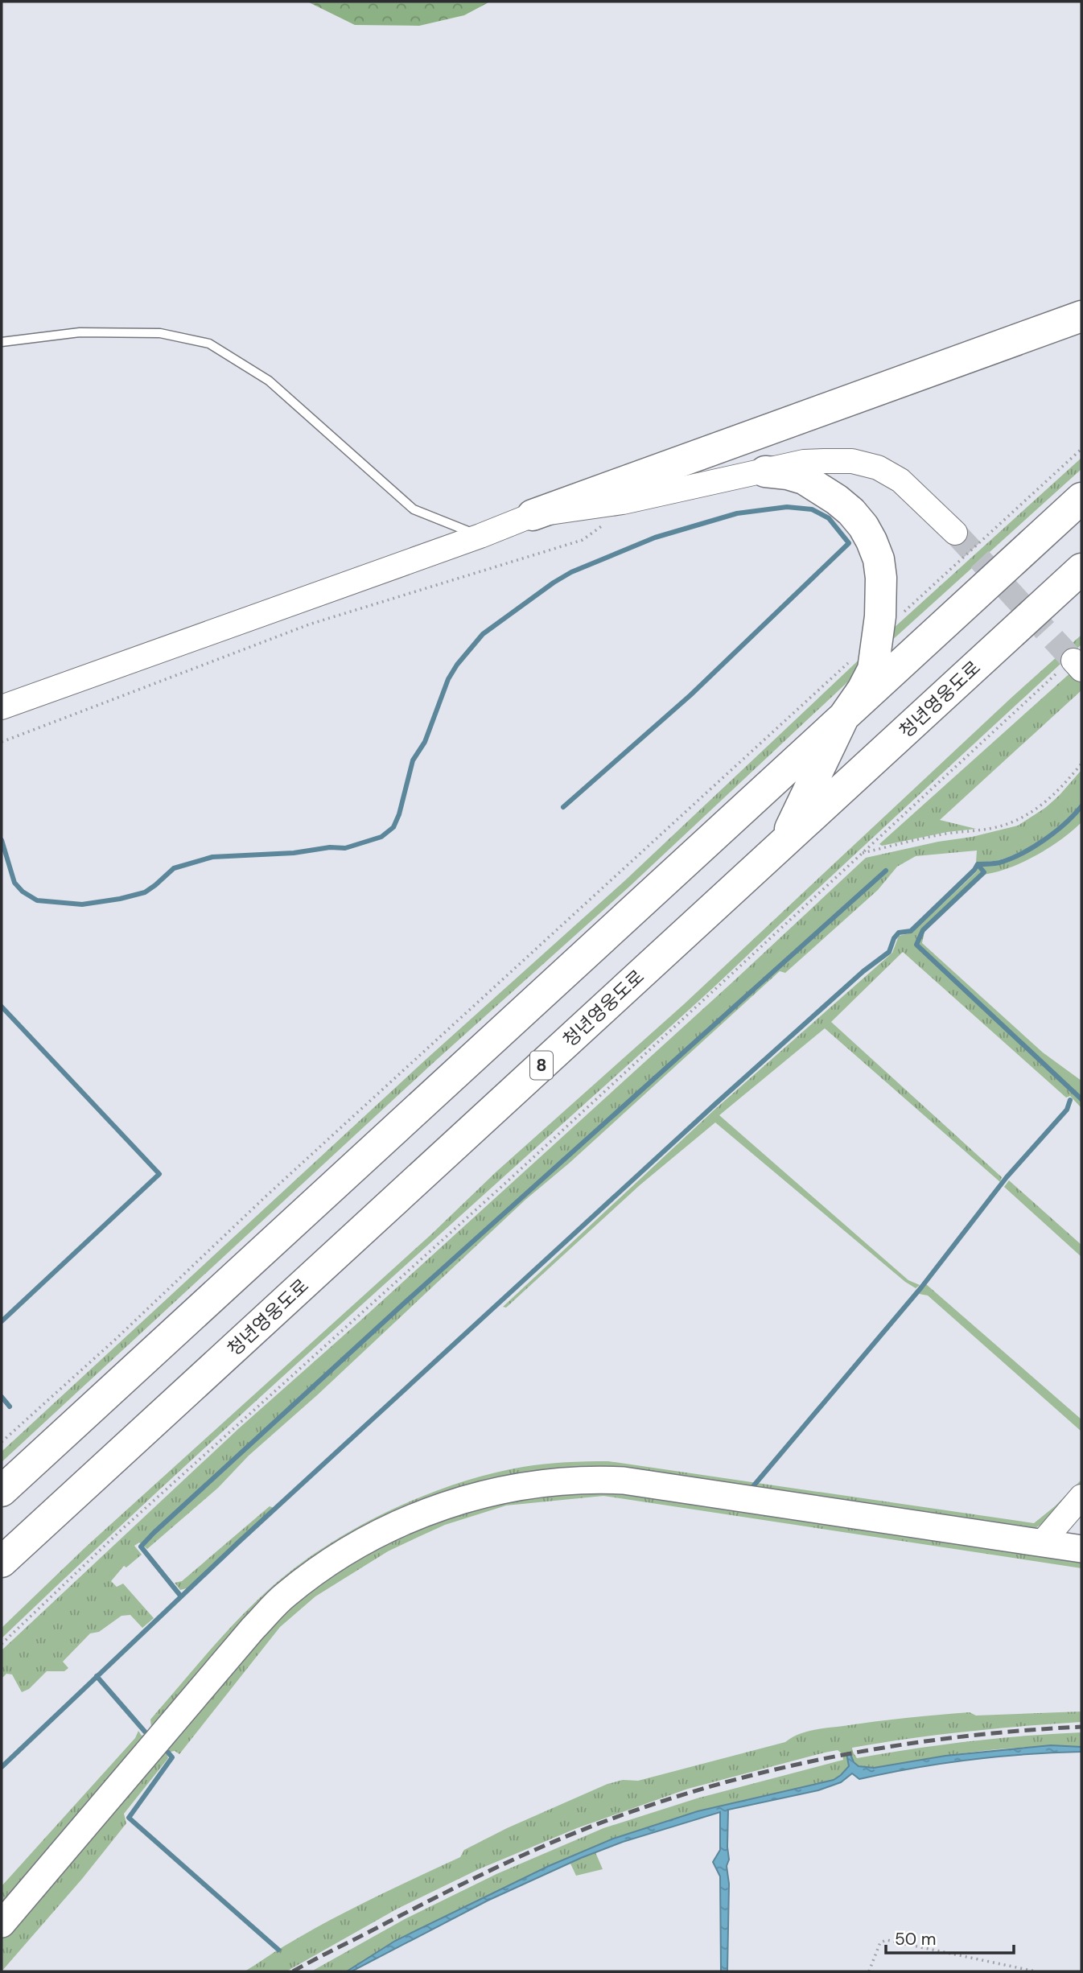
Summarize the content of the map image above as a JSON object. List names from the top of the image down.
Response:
{
  "streets": {
    "highway": ["청년영웅도로", "8"]
  },
  "scale_bar": "50 m"
}
